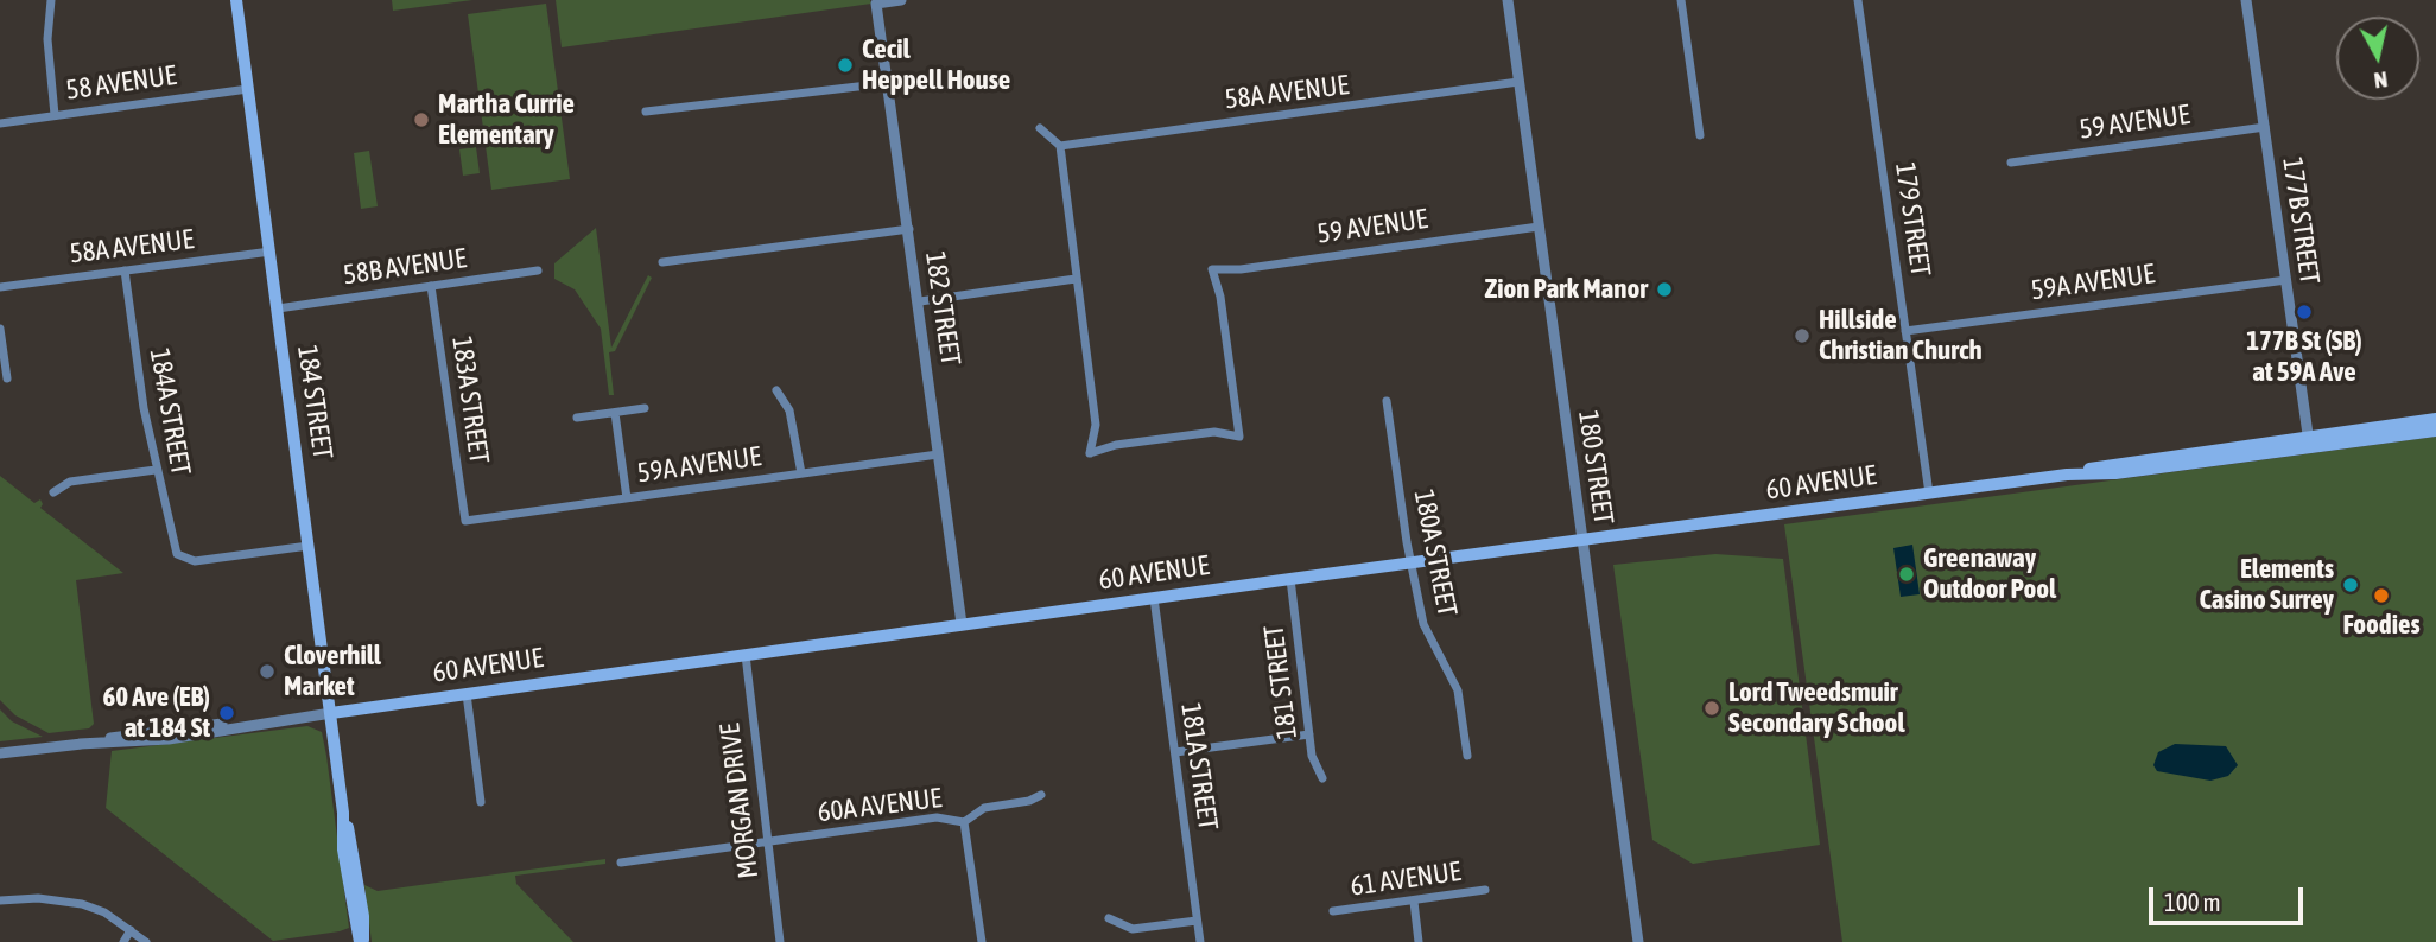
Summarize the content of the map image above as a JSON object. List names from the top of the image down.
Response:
{
  "streets": {
    "main road": ["184 STREET", "60 AVENUE"],
    "street": [
      "58 AVENUE",
      "58A AVENUE",
      "59 AVENUE",
      "179 STREET",
      "177B STREET",
      "58B AVENUE",
      "59A AVENUE",
      "182 STREET",
      "183A STREET",
      "184A STREET",
      "180 STREET",
      "180A STREET",
      "181 STREET",
      "181A STREET",
      "MORGAN DRIVE",
      "60A AVENUE",
      "61 AVENUE"
    ]
  },
  "crossings": [
    ["58 AVENUE", "184 STREET"],
    ["58A AVENUE", "184 STREET"],
    ["58A AVENUE", "184A STREET"],
    ["58A AVENUE", "180 STREET"],
    ["59 AVENUE", "177B STREET"],
    ["59 AVENUE", "180 STREET"],
    ["179 STREET", "59A AVENUE"],
    ["179 STREET", "60 AVENUE"],
    ["177B STREET", "59A AVENUE"],
    ["177B STREET", "60 AVENUE"],
    ["58B AVENUE", "183A STREET"],
    ["58B AVENUE", "184 STREET"],
    ["59A AVENUE", "182 STREET"],
    ["59A AVENUE", "183A STREET"],
    ["182 STREET", "60 AVENUE"],
    ["184 STREET", "184A STREET"],
    ["184 STREET", "60 AVENUE"],
    ["180 STREET", "60 AVENUE"],
    ["60 AVENUE", "180A STREET"],
    ["60 AVENUE", "181 STREET"],
    ["60 AVENUE", "181A STREET"],
    ["60 AVENUE", "MORGAN DRIVE"],
    ["MORGAN DRIVE", "60A AVENUE"]
  ],
  "places": [
    "Cecil Heppell House",
    "Martha Currie Elementary",
    "Zion Park Manor",
    "177B St (SB) at 59A Ave",
    "Hillside Christian Church",
    "Greenaway Outdoor Pool",
    "Elements Casino Surrey",
    "Foodies",
    "Cloverhill Market",
    "Lord Tweedsmuir Secondary School",
    "60 Ave (EB) at 184 St"
  ],
  "scale_bar": "100 m",
  "north": "bottom"
}
